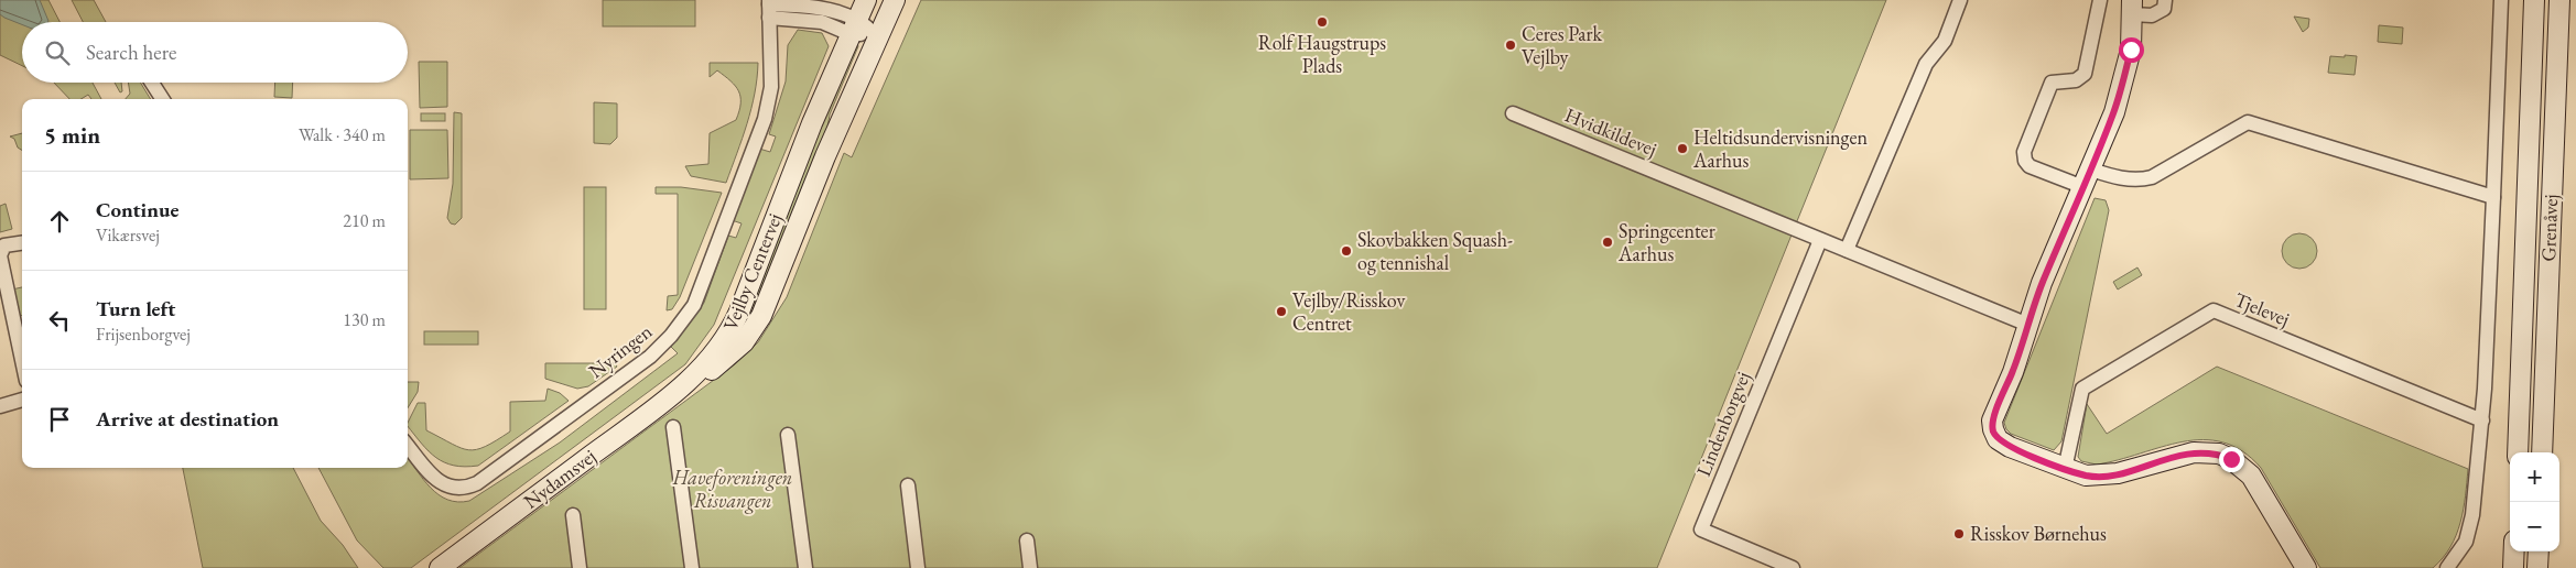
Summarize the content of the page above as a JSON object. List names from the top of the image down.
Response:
{
  "streets": {
    "street": [
      "Hvidkildevej",
      "Grenåvej",
      "Vejlby Centervej",
      "Tjelevej",
      "Nyringen",
      "Lindenborgvej",
      "Nydamsvej"
    ]
  },
  "crossings": [
    ["Hvidkildevej", "Lindenborgvej"],
    ["Vejlby Centervej", "Nyringen"],
    ["Vejlby Centervej", "Nydamsvej"]
  ],
  "parks": ["Haveforeningen Risvangen"],
  "places": [
    "Rolf Haugstrups Plads",
    "Ceres Park Vejlby",
    "Heltidsundervisningen Aarhus",
    "Springcenter Aarhus",
    "Skovbakken Squash- og tennishal",
    "Vejlby/Risskov Centret",
    "Risskov Børnehus"
  ],
  "page": {
    "search": "Search here",
    "heading": ["5 min", "Walk · 340 m"],
    "list": [
      ["Continue", "Vikærsvej", "210 m"],
      ["Turn left", "Frijsenborgvej", "130 m"],
      "Arrive at destination"
    ],
    "map_buttons": ["+", "−"]
  }
}
